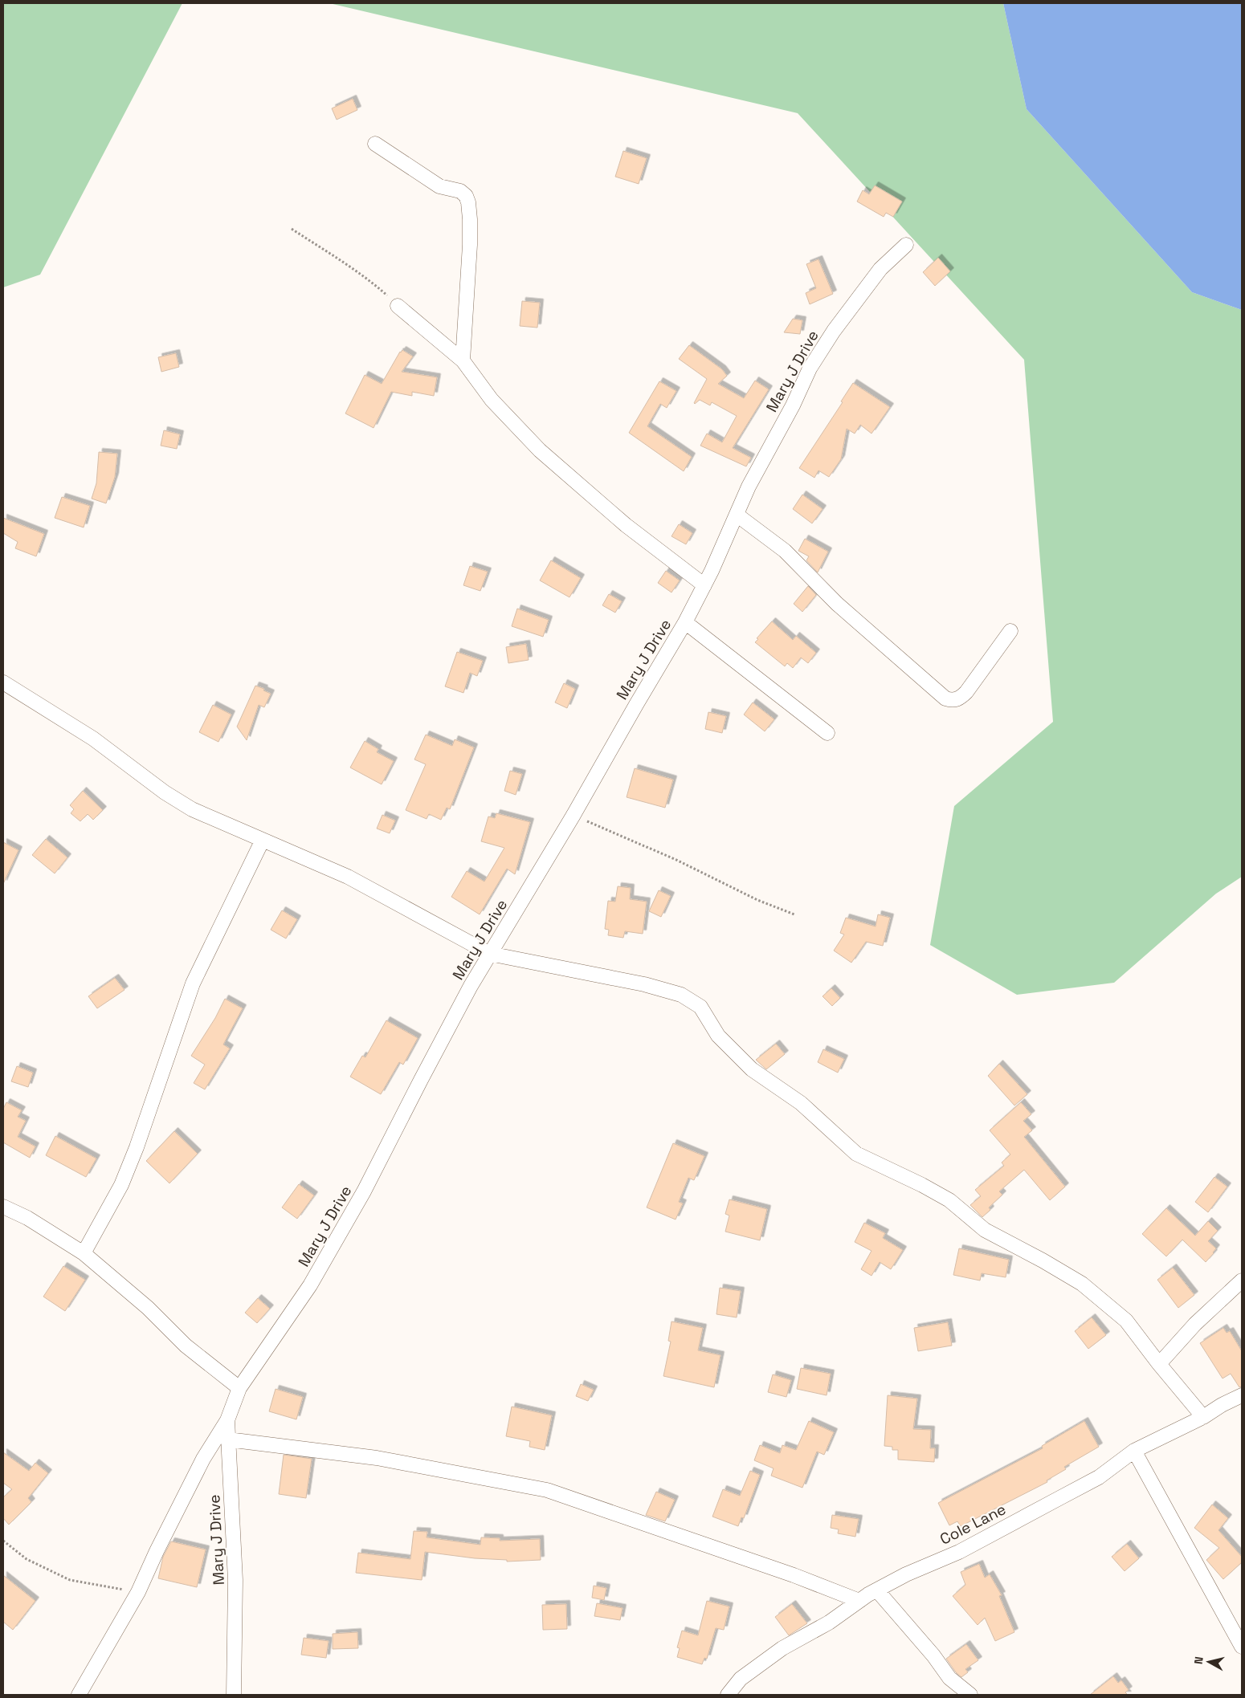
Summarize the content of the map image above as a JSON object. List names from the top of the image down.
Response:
{
  "streets": {
    "street": ["Mary J Drive", "Cole Lane"]
  },
  "north": "left"
}
